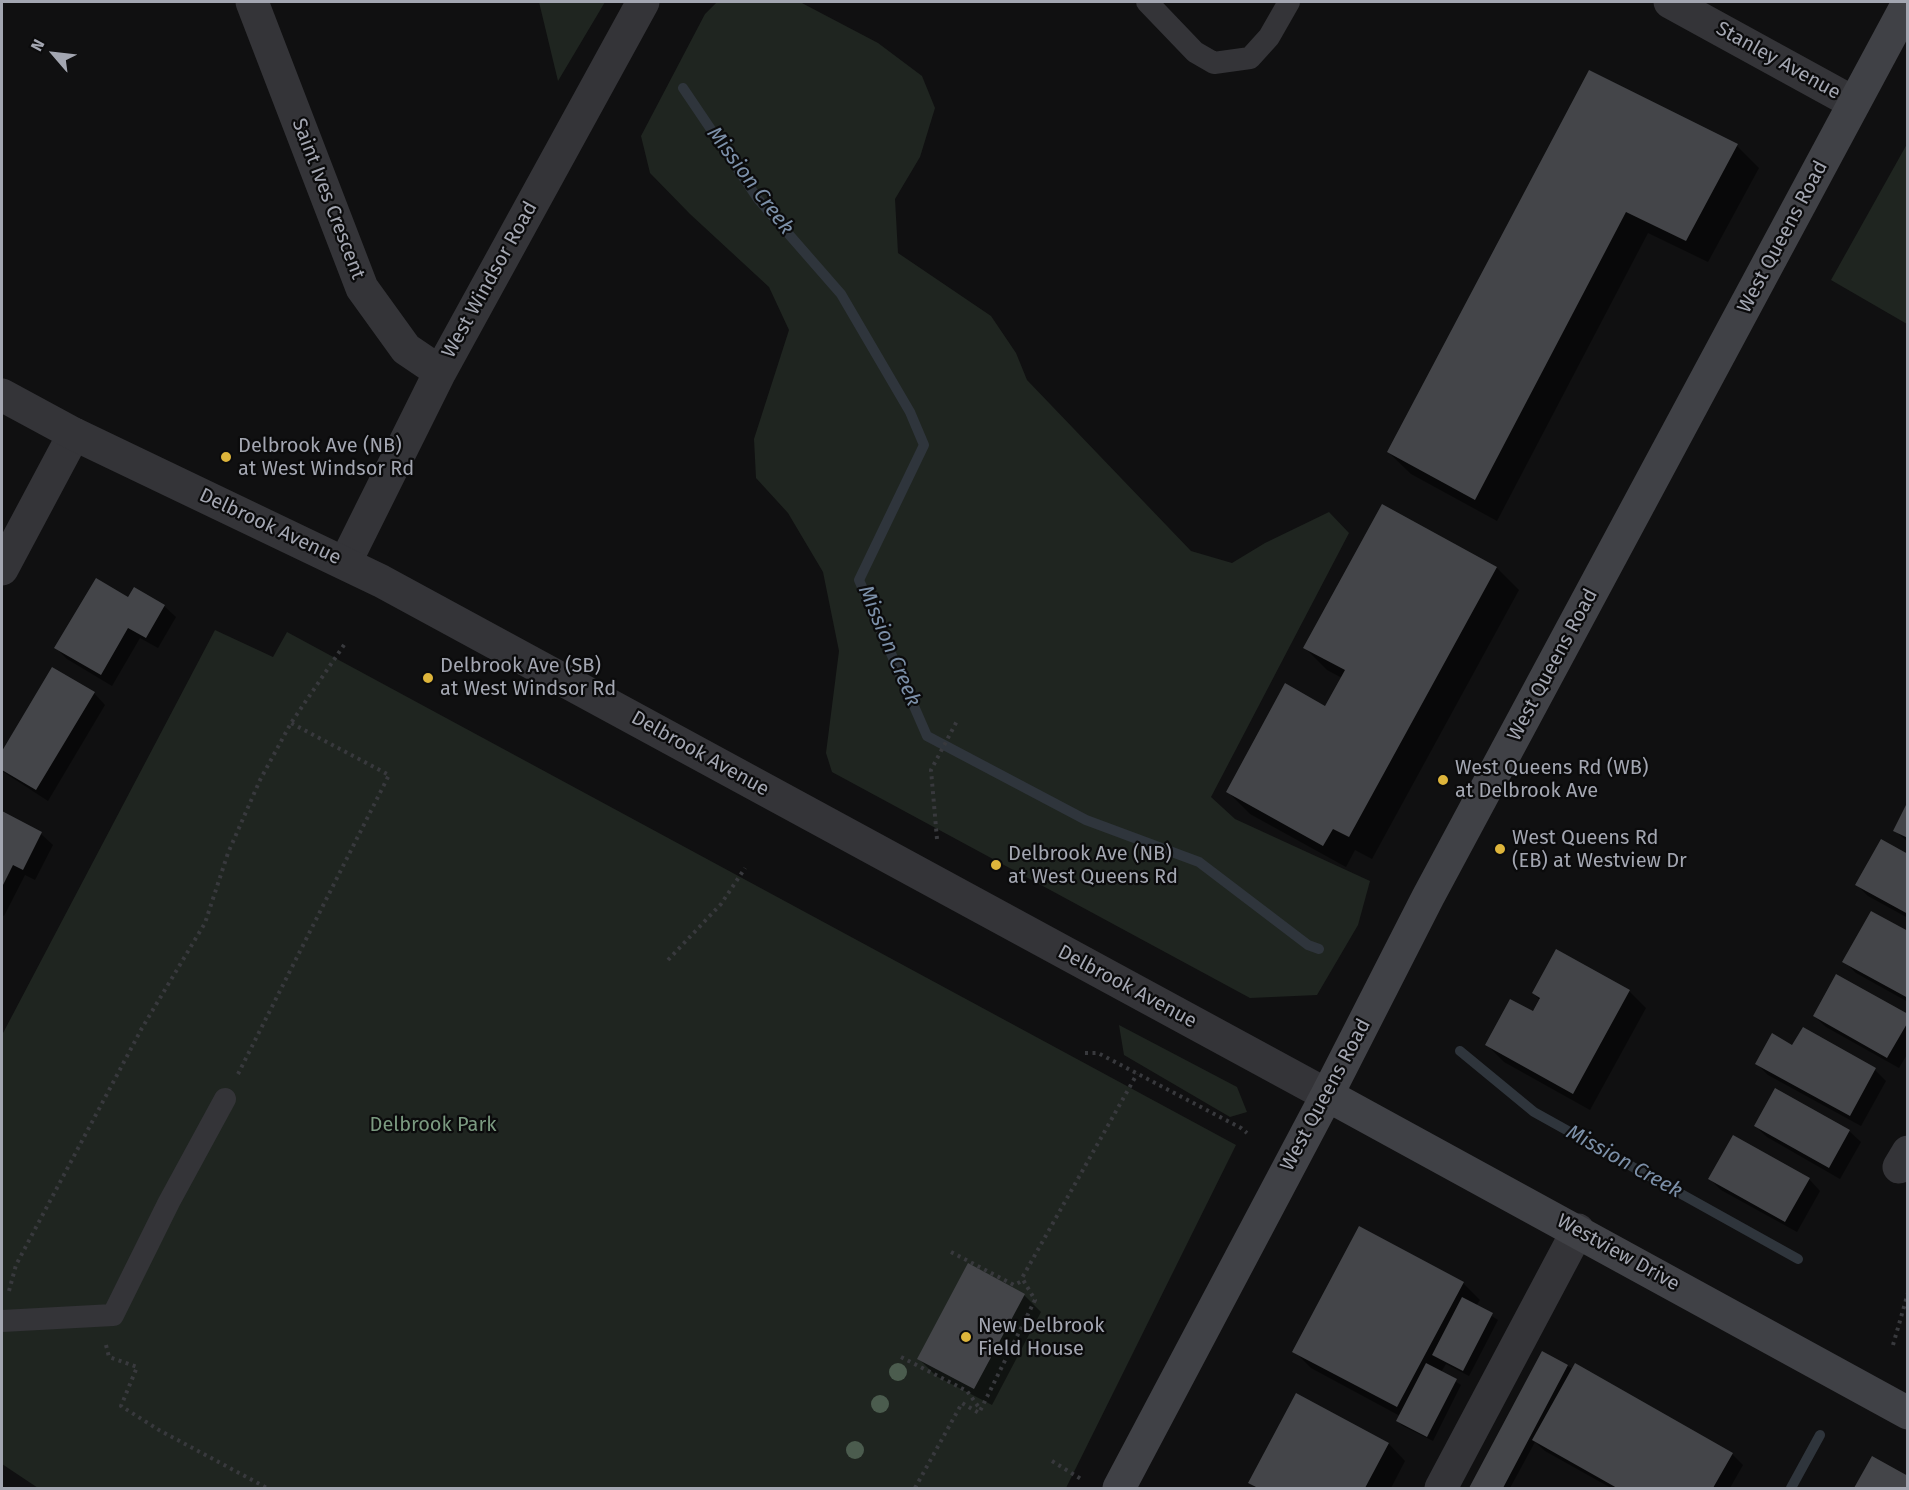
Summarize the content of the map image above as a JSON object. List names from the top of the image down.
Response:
{
  "streets": {
    "main road": ["West Queens Road", "Westview Drive"],
    "street": [
      "Stanley Avenue",
      "Saint Ives Crescent",
      "West Windsor Road",
      "Delbrook Avenue"
    ]
  },
  "crossings": [
    ["Stanley Avenue", "West Queens Road"],
    ["Saint Ives Crescent", "West Windsor Road"],
    ["West Queens Road", "Delbrook Avenue"],
    ["West Queens Road", "Westview Drive"],
    ["West Windsor Road", "Delbrook Avenue"],
    ["Delbrook Avenue", "Westview Drive"]
  ],
  "water": ["Mission Creek"],
  "parks": ["Delbrook Park"],
  "places": [
    "Delbrook Ave (NB) at West Windsor Rd",
    "Delbrook Ave (SB) at West Windsor Rd",
    "West Queens Rd (WB) at Delbrook Ave",
    "West Queens Rd (EB) at Westview Dr",
    "Delbrook Ave (NB) at West Queens Rd",
    "New Delbrook Field House"
  ],
  "north": "top left"
}
